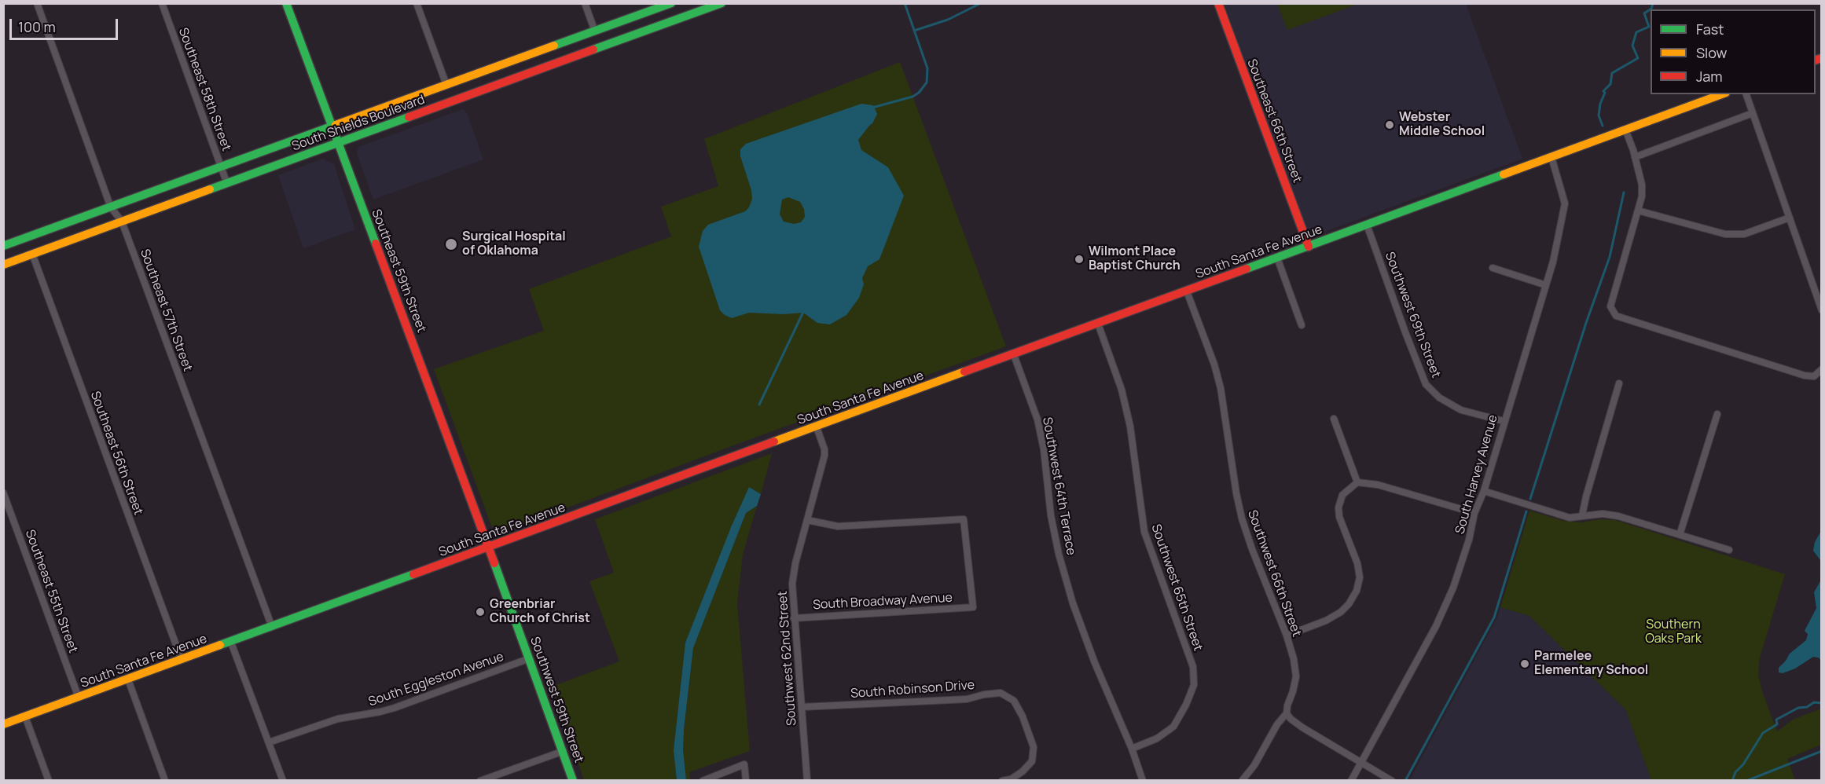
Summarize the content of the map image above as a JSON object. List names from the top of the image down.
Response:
{
  "streets": {
    "main road": [
      "Southeast 66th Street",
      "South Shields Boulevard",
      "South Santa Fe Avenue",
      "Southeast 59th Street",
      "Southwest 59th Street"
    ],
    "street": [
      "Southeast 58th Street",
      "Southeast 57th Street",
      "Southwest 69th Street",
      "Southeast 56th Street",
      "South Harvey Avenue",
      "Southwest 64th Terrace",
      "Southwest 66th Street",
      "Southwest 65th Street",
      "Southeast 55th Street",
      "South Broadway Avenue",
      "Southwest 62nd Street",
      "South Eggleston Avenue",
      "South Robinson Drive"
    ]
  },
  "crossings": [
    ["Southeast 58th Street", "South Shields Boulevard"],
    ["Southeast 66th Street", "South Santa Fe Avenue"],
    ["South Shields Boulevard", "Southeast 59th Street"],
    ["South Shields Boulevard", "Southeast 57th Street"],
    ["South Shields Boulevard", "Southeast 56th Street"],
    ["South Santa Fe Avenue", "Southeast 59th Street"],
    ["South Santa Fe Avenue", "Southeast 57th Street"],
    ["South Santa Fe Avenue", "Southwest 69th Street"],
    ["South Santa Fe Avenue", "Southeast 56th Street"],
    ["South Santa Fe Avenue", "South Harvey Avenue"],
    ["South Santa Fe Avenue", "Southwest 64th Terrace"],
    ["South Santa Fe Avenue", "Southwest 66th Street"],
    ["South Santa Fe Avenue", "Southwest 65th Street"],
    ["South Santa Fe Avenue", "Southeast 55th Street"],
    ["South Santa Fe Avenue", "Southwest 62nd Street"],
    ["South Santa Fe Avenue", "Southwest 59th Street"],
    ["Southeast 59th Street", "Southwest 59th Street"],
    ["Southwest 69th Street", "South Harvey Avenue"],
    ["Southwest 64th Terrace", "Southwest 65th Street"],
    ["South Broadway Avenue", "Southwest 62nd Street"],
    ["Southwest 62nd Street", "South Robinson Drive"],
    ["South Eggleston Avenue", "Southwest 59th Street"]
  ],
  "parks": ["Southern Oaks Park"],
  "places": [
    "Webster Middle School",
    "Surgical Hospital of Oklahoma",
    "Wilmont Place Baptist Church",
    "Greenbriar Church of Christ",
    "Parmelee Elementary School"
  ],
  "legend": ["Fast", "Slow", "Jam"],
  "scale_bar": "100 m"
}
